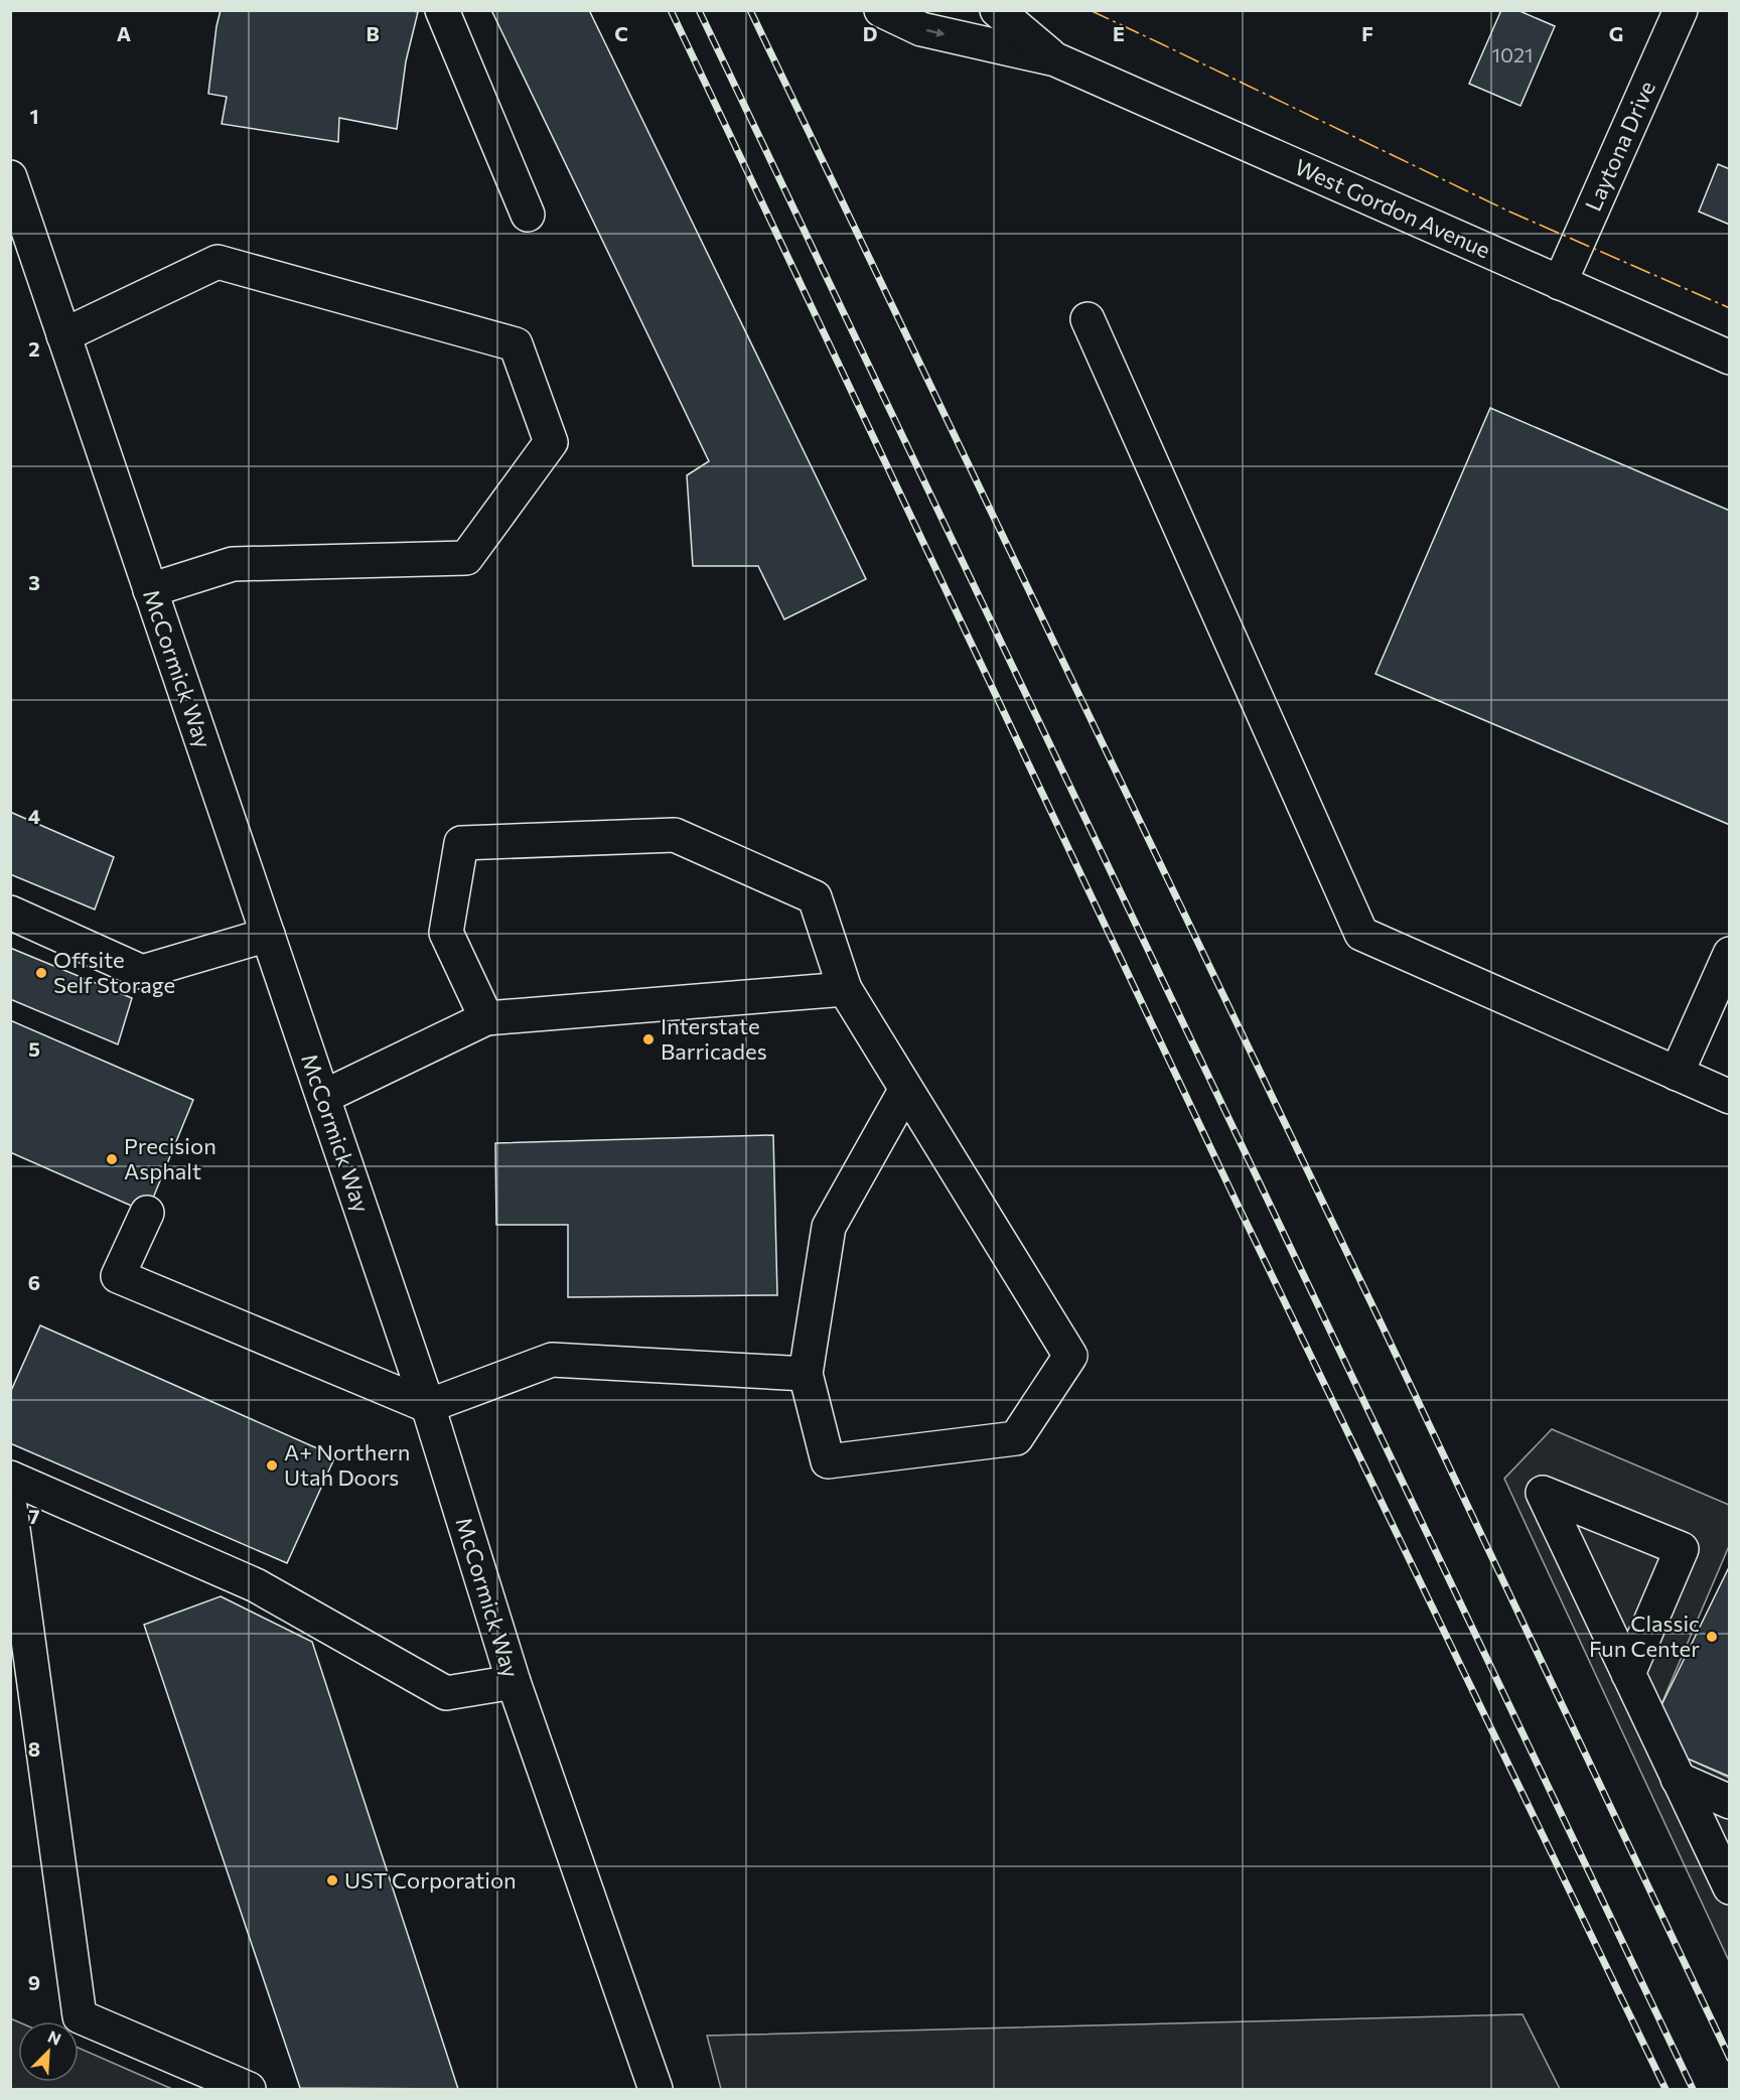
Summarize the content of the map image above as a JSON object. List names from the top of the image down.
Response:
{
  "streets": {
    "street": ["Laytona Drive", "West Gordon Avenue", "McCormick Way"]
  },
  "crossings": [
    ["Laytona Drive", "West Gordon Avenue"]
  ],
  "places": [
    "Offsite Self Storage",
    "Interstate Barricades",
    "Precision Asphalt",
    "A+ Northern Utah Doors",
    "Classic Fun Center",
    "UST Corporation"
  ],
  "house_numbers": ["1021"],
  "north": "top right",
  "grid": {
    "columns": [
      "A",
      "B",
      "C",
      "D",
      "E",
      "F",
      "G"
    ],
    "rows": [
      "1",
      "2",
      "3",
      "4",
      "5",
      "6",
      "7",
      "8",
      "9"
    ]
  }
}
